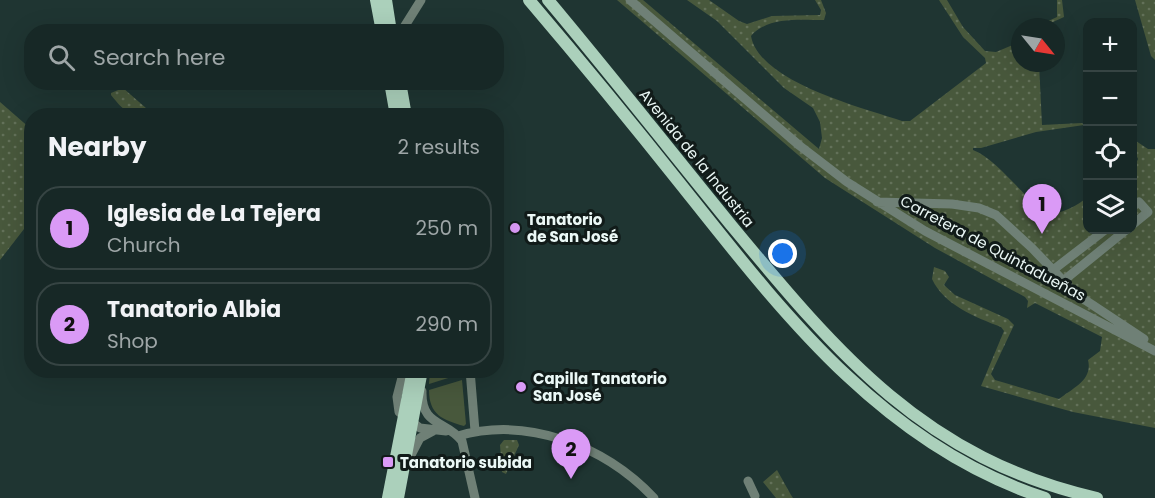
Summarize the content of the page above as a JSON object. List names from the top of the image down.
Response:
{
  "streets": {
    "main road": ["Avenida de la Industria"],
    "street": ["Carretera de Quintadueñas"]
  },
  "places": {
    "other": ["Tanatorio de San José", "Capilla Tanatorio San José"],
    "transit": ["Tanatorio subida"]
  },
  "north": "bottom right",
  "page": {
    "map_buttons": ["+", "−"],
    "search": "Search here",
    "heading": ["Nearby", "2 results"],
    "pins": ["1", "2"],
    "list": [
      {
        "mark": "1",
        "name": "Iglesia de La Tejera",
        "note": "Church",
        "value": "250 m"
      },
      {
        "mark": "2",
        "name": "Tanatorio Albia",
        "note": "Shop",
        "value": "290 m"
      }
    ]
  }
}
